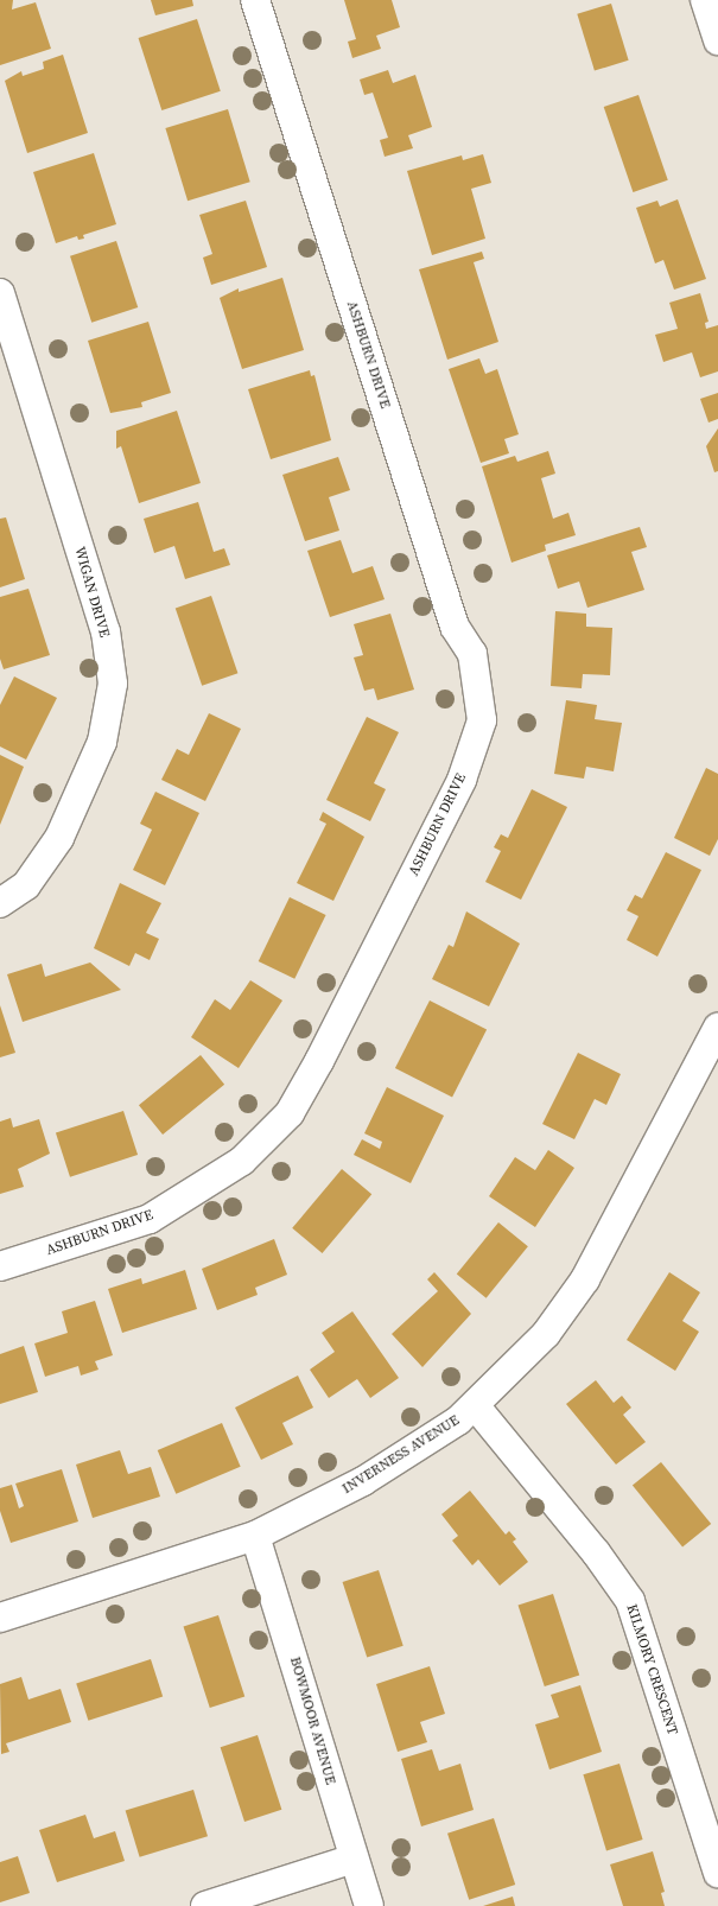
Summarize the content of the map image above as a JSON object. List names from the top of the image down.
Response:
{
  "streets": {
    "street": [
      "ASHBURN DRIVE",
      "WIGAN DRIVE",
      "INVERNESS AVENUE",
      "KILMORY CRESCENT",
      "BOWMOOR AVENUE"
    ]
  },
  "crossings": [
    ["INVERNESS AVENUE", "KILMORY CRESCENT"],
    ["INVERNESS AVENUE", "BOWMOOR AVENUE"]
  ]
}
